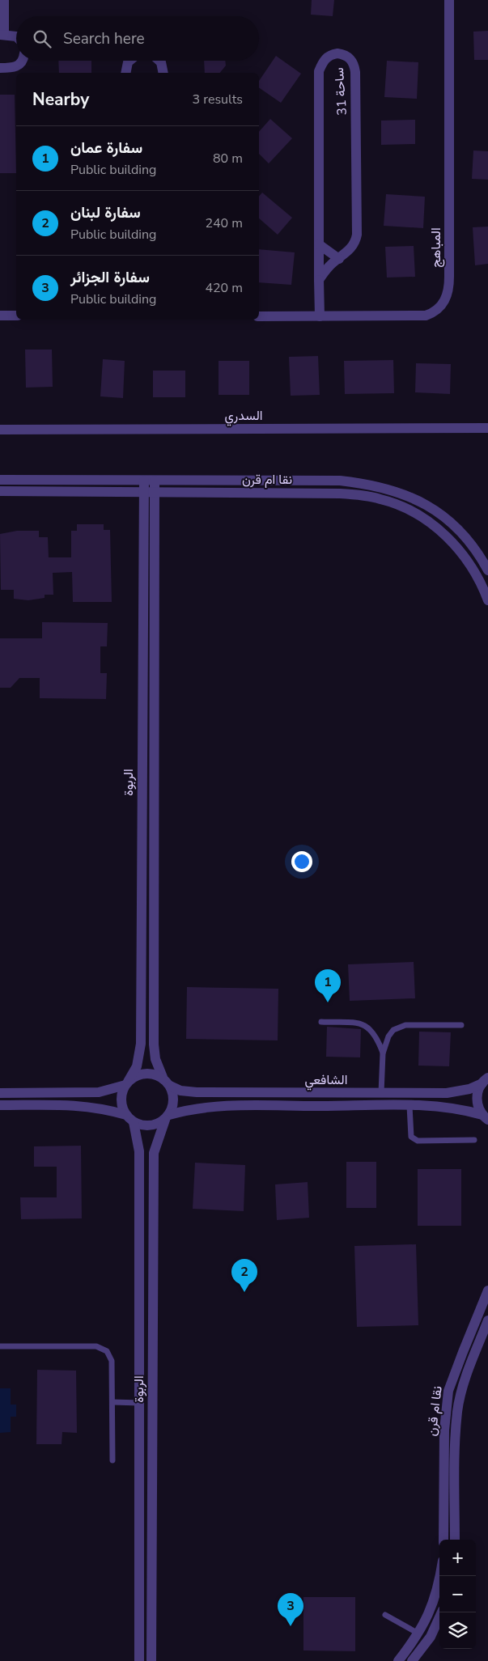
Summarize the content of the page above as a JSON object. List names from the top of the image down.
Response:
{
  "streets": {
    "street": [
      "ساحة 31",
      "المباهج",
      "السدري",
      "نقا ام قرن",
      "الربوة",
      "الشافعي"
    ]
  },
  "crossings": [
    ["ساحة 31", "المباهج"],
    ["نقا ام قرن", "الربوة"],
    ["الربوة", "الشافعي"]
  ],
  "page": {
    "search": "Search here",
    "heading": ["Nearby", "3 results"],
    "list": [
      {
        "mark": "1",
        "name": "سفارة عمان",
        "note": "Public building",
        "value": "80 m"
      },
      {
        "mark": "2",
        "name": "سفارة لبنان",
        "note": "Public building",
        "value": "240 m"
      },
      {
        "mark": "3",
        "name": "سفارة الجزائر",
        "note": "Public building",
        "value": "420 m"
      }
    ],
    "pins": ["1", "2", "3"],
    "map_buttons": ["+", "−"]
  }
}
